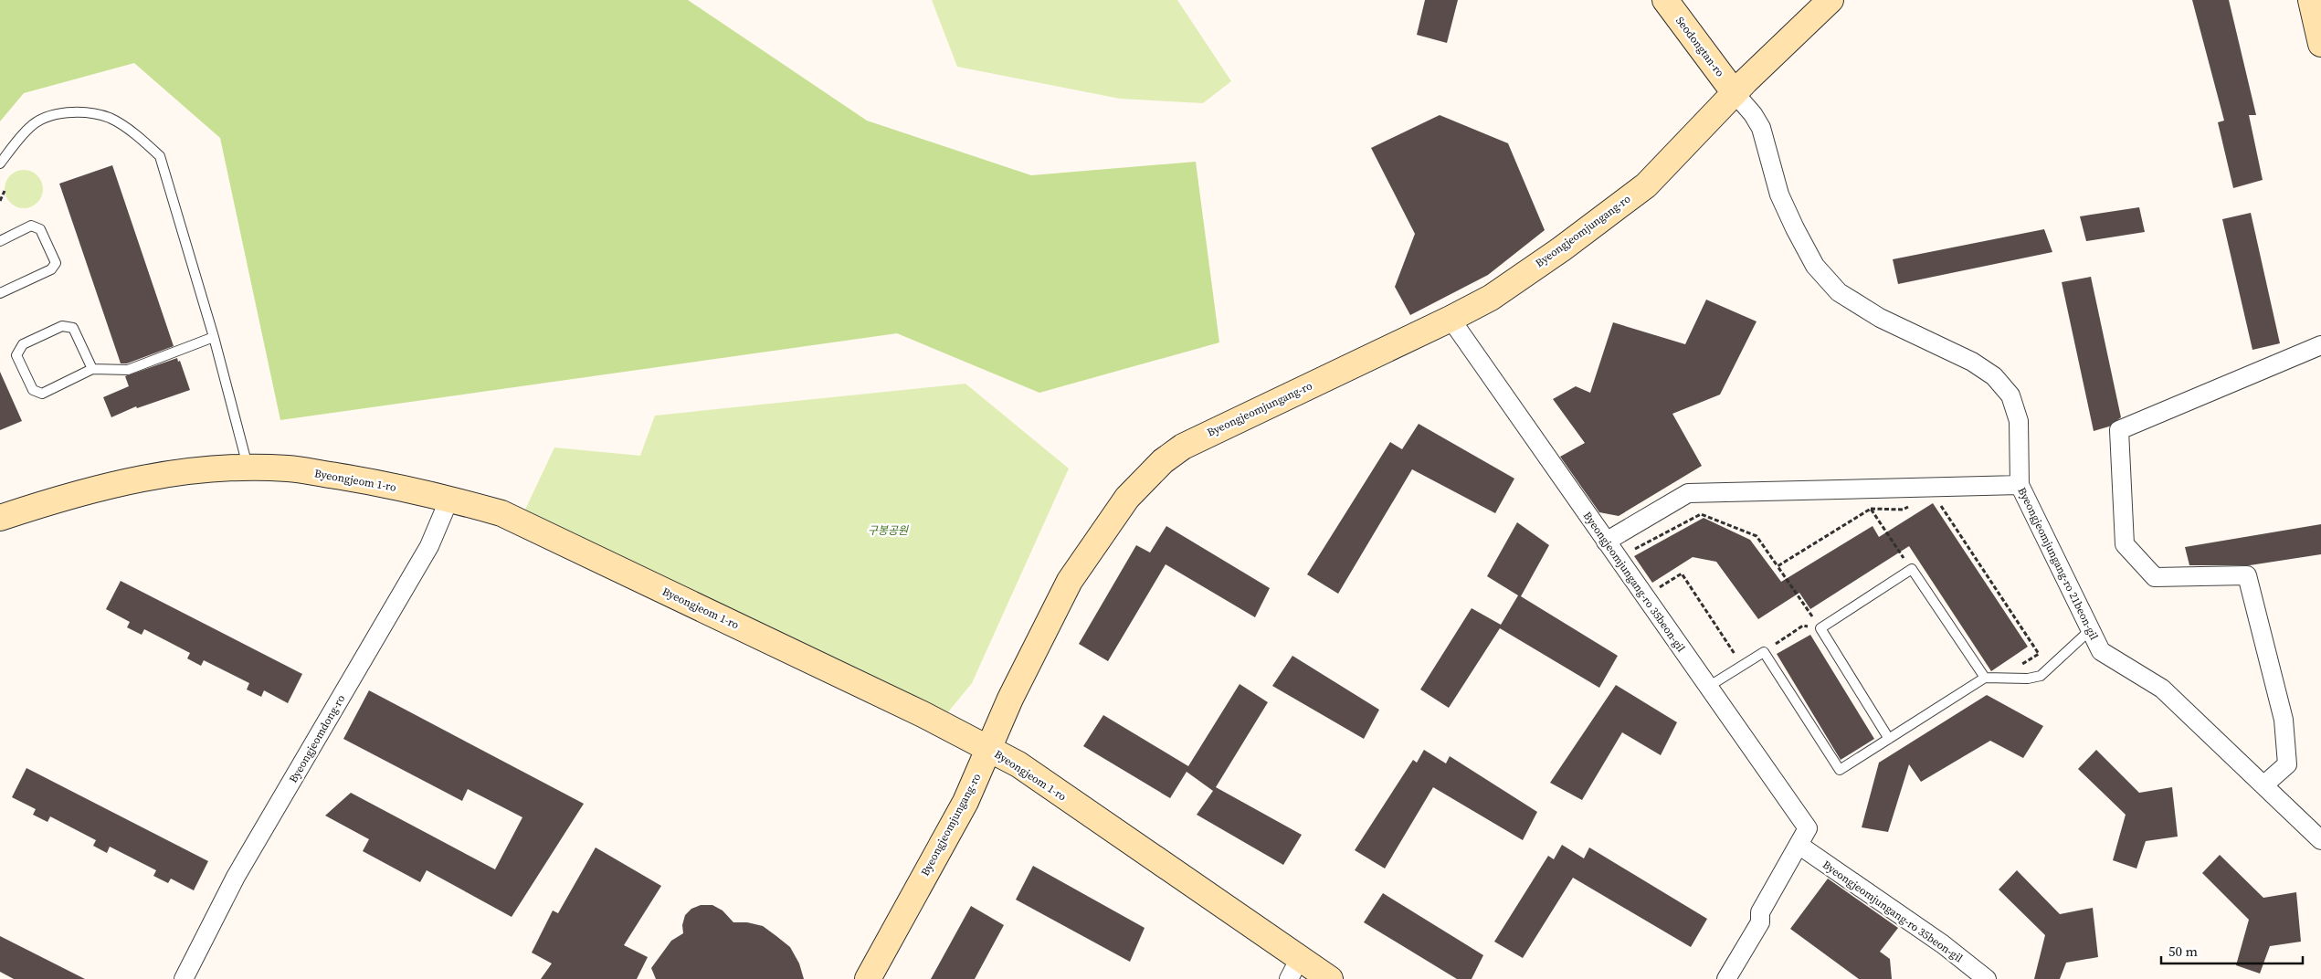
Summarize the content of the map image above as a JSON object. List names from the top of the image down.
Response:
{
  "streets": {
    "street": [
      "Seodongtan-ro",
      "Byeongjeomjungang-ro",
      "Byeongjeom 1-ro",
      "Byeongjeomjungang-ro 21beon-gil",
      "Byeongjeomjungang-ro 35beon-gil",
      "Byeongjeomdong-ro"
    ]
  },
  "crossings": [
    ["Seodongtan-ro", "Byeongjeomjungang-ro"],
    ["Seodongtan-ro", "Byeongjeomjungang-ro 21beon-gil"],
    ["Byeongjeomjungang-ro", "Byeongjeom 1-ro"],
    ["Byeongjeomjungang-ro", "Byeongjeomjungang-ro 21beon-gil"],
    ["Byeongjeomjungang-ro", "Byeongjeomjungang-ro 35beon-gil"],
    ["Byeongjeom 1-ro", "Byeongjeomdong-ro"]
  ],
  "parks": ["구봉공원"],
  "scale_bar": "50 m"
}
